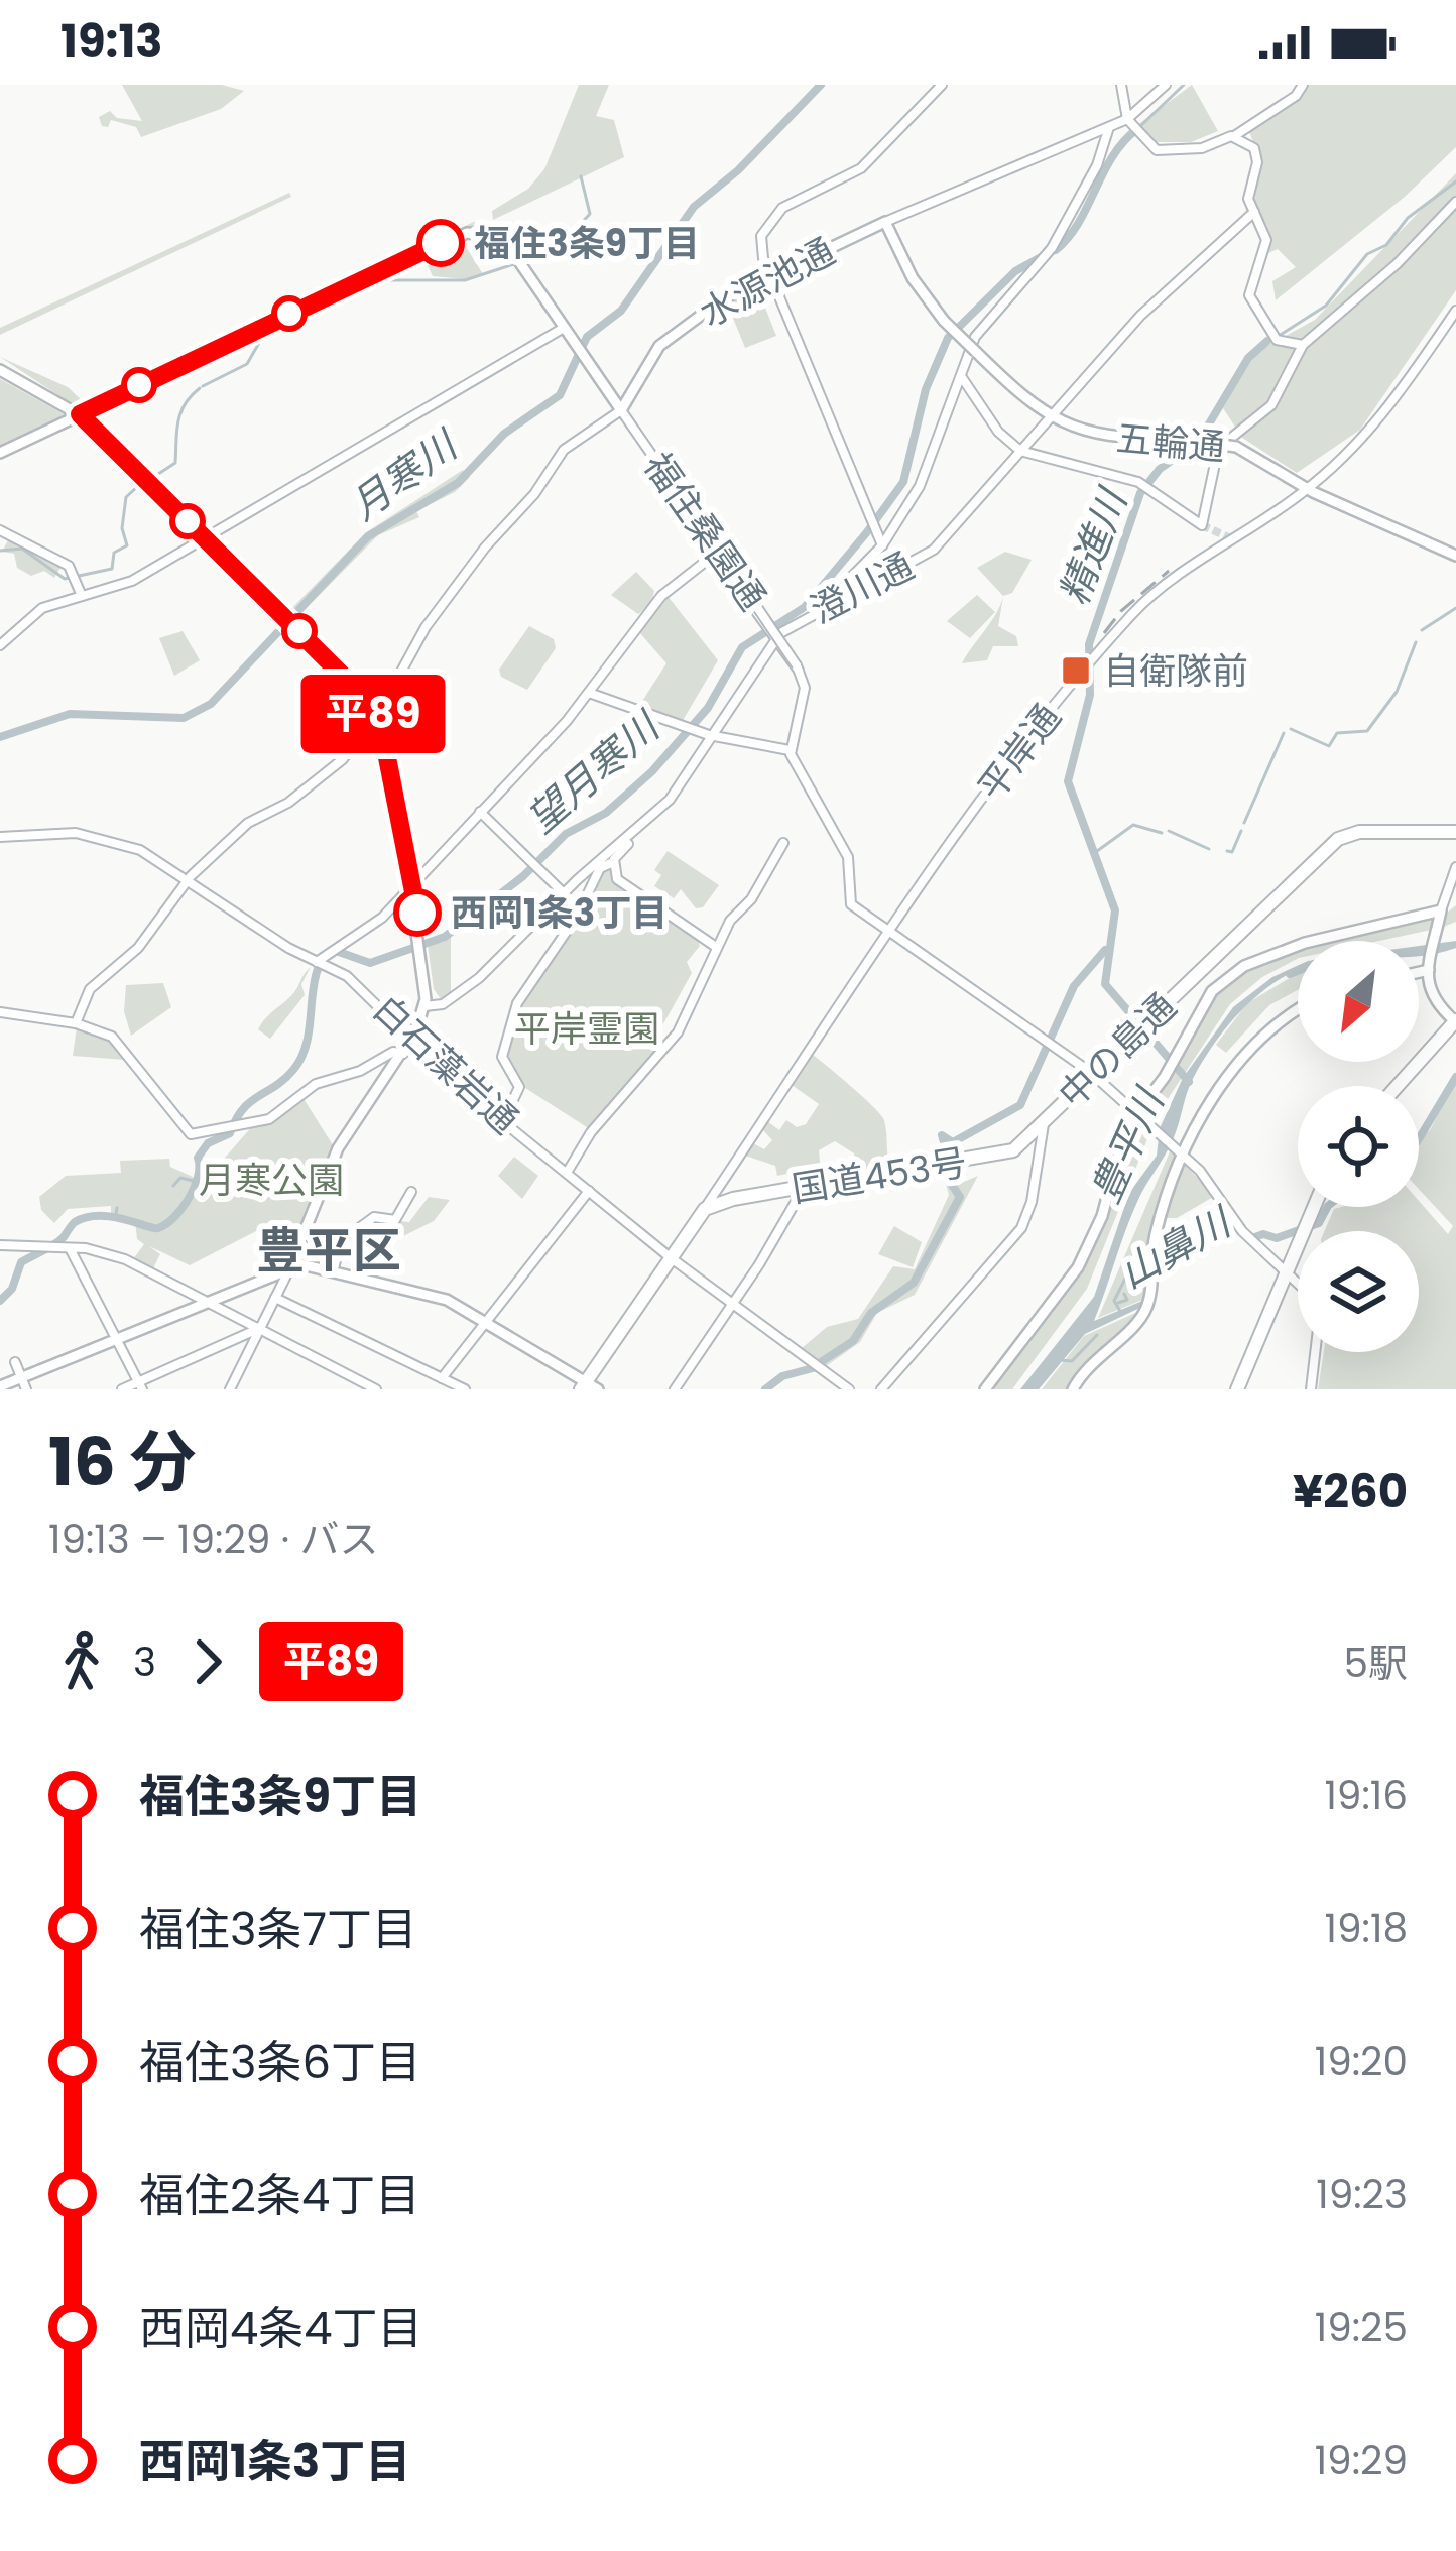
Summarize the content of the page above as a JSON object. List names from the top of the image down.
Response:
{
  "streets": {
    "highway": ["平岸通", "中の島通", "国道453号"],
    "main road": ["水源池通", "五輪通", "福住桑園通"],
    "street": ["澄川通", "白石藻岩通"]
  },
  "crossings": [
    ["水源池通", "五輪通"],
    ["水源池通", "福住桑園通"],
    ["水源池通", "白石藻岩通"],
    ["五輪通", "澄川通"],
    ["五輪通", "平岸通"],
    ["平岸通", "白石藻岩通"],
    ["平岸通", "国道453号"],
    ["中の島通", "国道453号"]
  ],
  "districts": ["豊平区"],
  "water": [
    "月寒川",
    "精進川",
    "望月寒川",
    "豊平川",
    "山鼻川"
  ],
  "parks": ["平岸霊園", "月寒公園"],
  "places": {
    "other": ["福住3条9丁目", "西岡1条3丁目"],
    "transit": ["自衛隊前"]
  },
  "lines": ["bus line 平89"],
  "north": "bottom left",
  "page": {
    "status": "19:13",
    "on_map": "平89",
    "heading": ["16 分", "19:13 – 19:29 · バス", "¥260"],
    "legs": ["3", "平89", "5駅"],
    "list": [
      {
        "name": "福住3条9丁目",
        "value": "19:16"
      },
      {
        "name": "福住3条7丁目",
        "value": "19:18"
      },
      {
        "name": "福住3条6丁目",
        "value": "19:20"
      },
      {
        "name": "福住2条4丁目",
        "value": "19:23"
      },
      {
        "name": "西岡4条4丁目",
        "value": "19:25"
      },
      {
        "name": "西岡1条3丁目",
        "value": "19:29"
      }
    ]
  }
}
